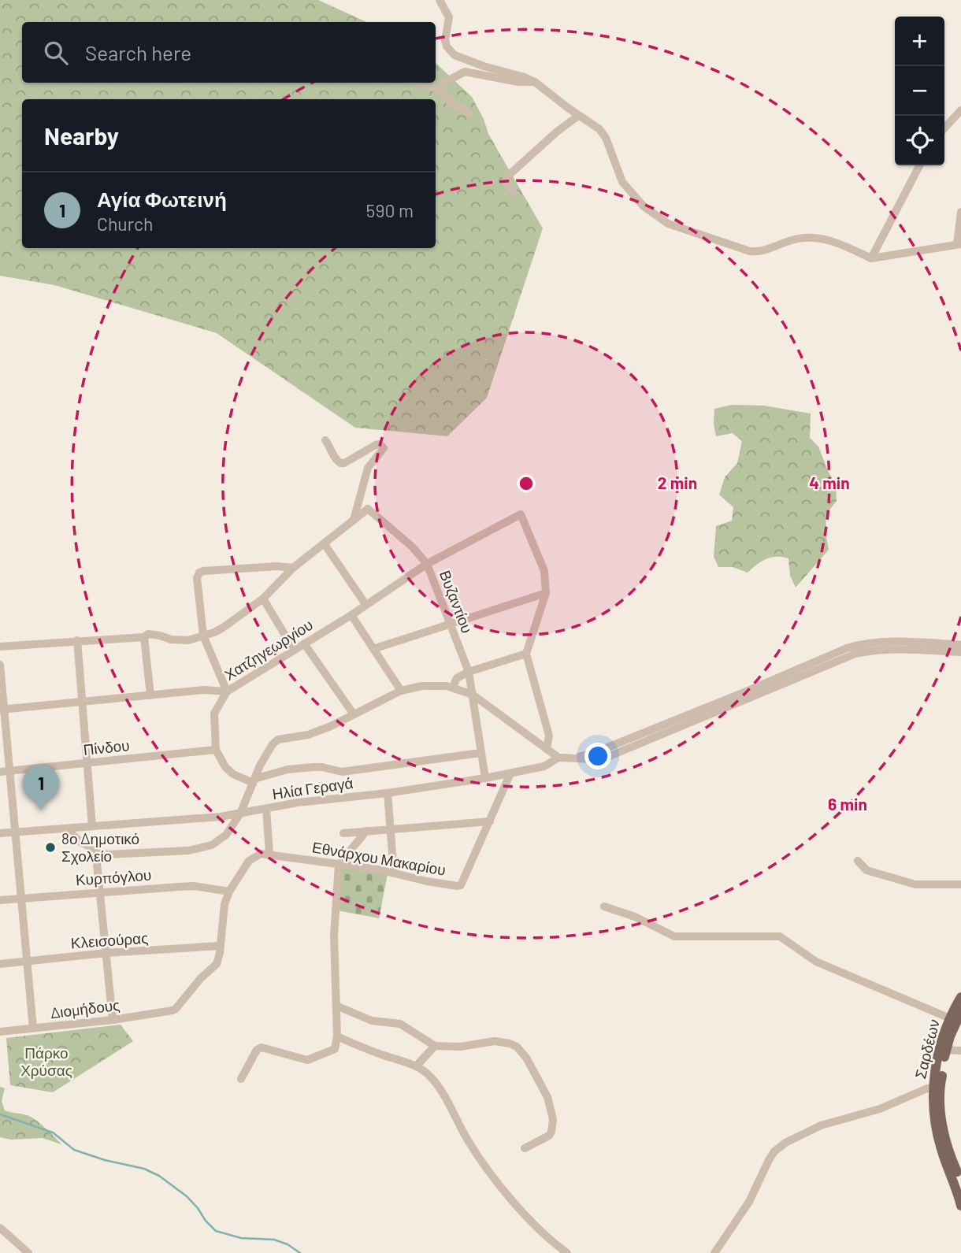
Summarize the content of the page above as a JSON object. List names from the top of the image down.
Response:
{
  "streets": {
    "main road": ["Σαρδέων"],
    "street": [
      "Βυζαντίου",
      "Χατζηγεωργίου",
      "Πίνδου",
      "Ηλία Γεραγά",
      "Εθνάρχου Μακαρίου",
      "Κυρπόγλου",
      "Κλεισούρας",
      "Διομήδους"
    ]
  },
  "crossings": [
    ["Βυζαντίου", "Χατζηγεωργίου"],
    ["Βυζαντίου", "Ηλία Γεραγά"],
    ["Ηλία Γεραγά", "Εθνάρχου Μακαρίου"],
    ["Κλεισούρας", "Διομήδους"]
  ],
  "parks": ["Πάρκο Χρύσας"],
  "places": ["8ο Δημοτικό Σχολείο"],
  "page": {
    "map_buttons": ["+", "−"],
    "search": "Search here",
    "heading": "Nearby",
    "list": [
      {
        "mark": "1",
        "name": "Αγία Φωτεινή",
        "note": "Church",
        "value": "590 m"
      }
    ],
    "pins": "1"
  },
  "rings": ["2 min", "4 min", "6 min"]
}
